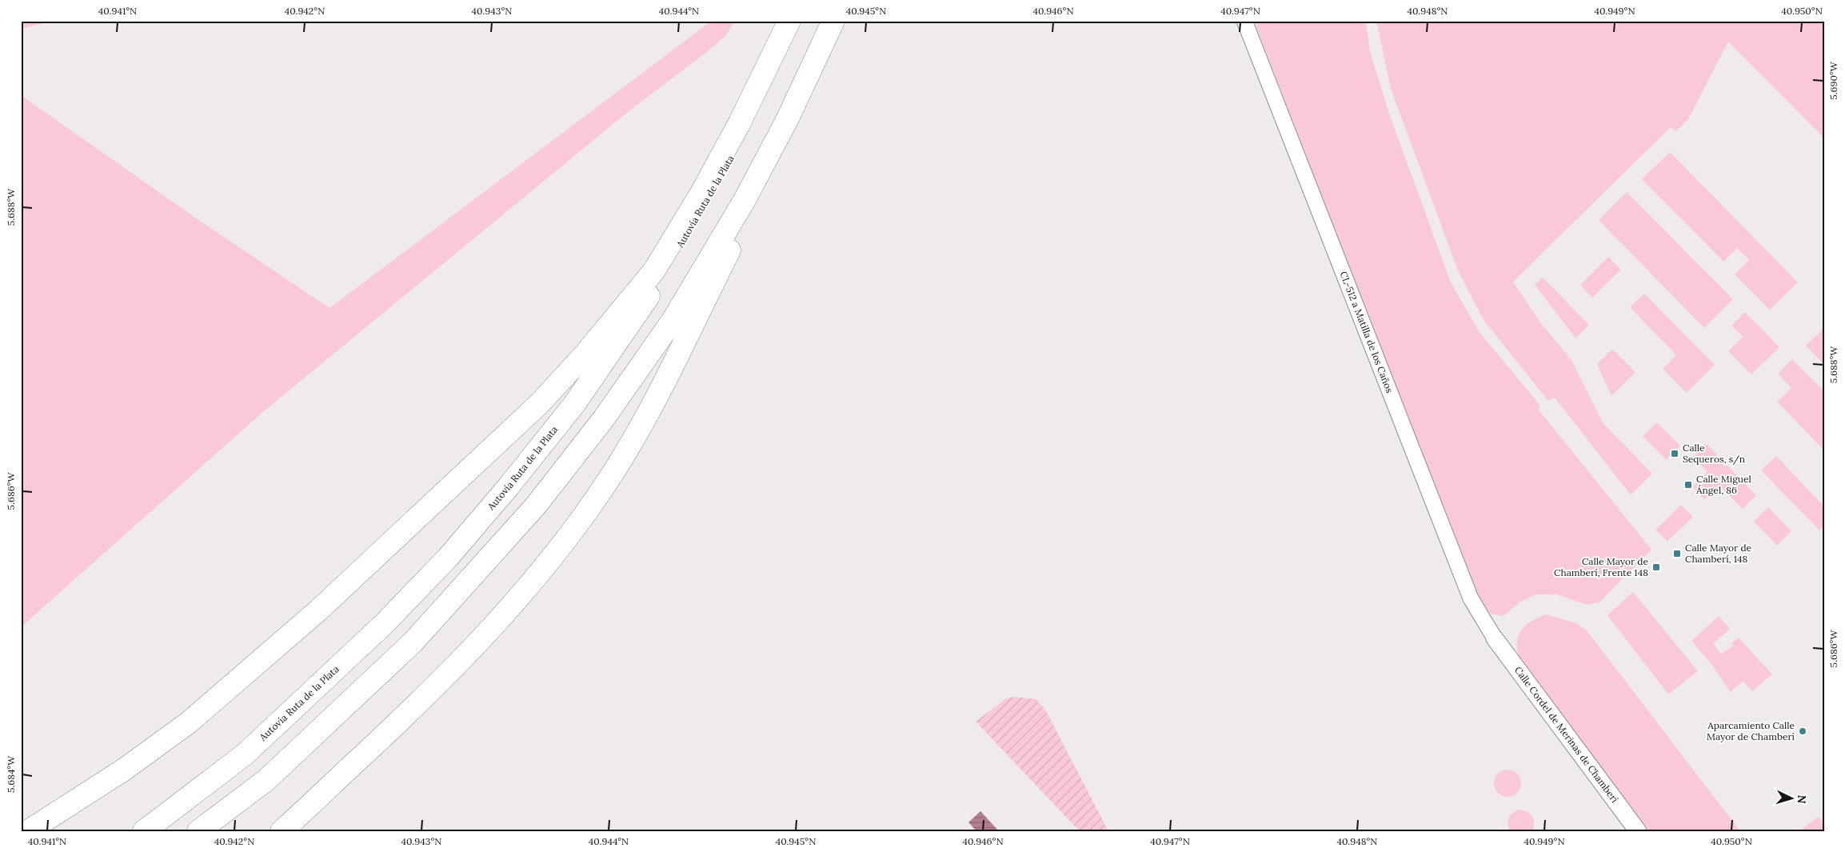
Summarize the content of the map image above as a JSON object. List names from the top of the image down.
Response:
{
  "streets": {
    "highway": ["Autovía Ruta de la Plata"],
    "main road": ["Calle Cordel de Merinas de Chamberí"],
    "street": ["CL-512 a Matilla de los Caños"]
  },
  "crossings": [
    ["CL-512 a Matilla de los Caños", "Calle Cordel de Merinas de Chamberí"]
  ],
  "places": {
    "transit": [
      "Calle Sequeros, s/n",
      "Calle Miguel Ángel, 86",
      "Calle Mayor de Chamberí, 148",
      "Calle Mayor de Chamberí, Frente 148"
    ],
    "other": ["Aparcamiento Calle Mayor de Chamberí"]
  },
  "north": "right",
  "coordinates": [
    "40.941°N",
    "40.942°N",
    "40.943°N",
    "40.944°N",
    "40.945°N",
    "40.946°N",
    "40.947°N",
    "40.948°N",
    "40.949°N",
    "40.950°N",
    "5.690°W",
    "5.688°W",
    "5.686°W",
    "5.684°W"
  ]
}
